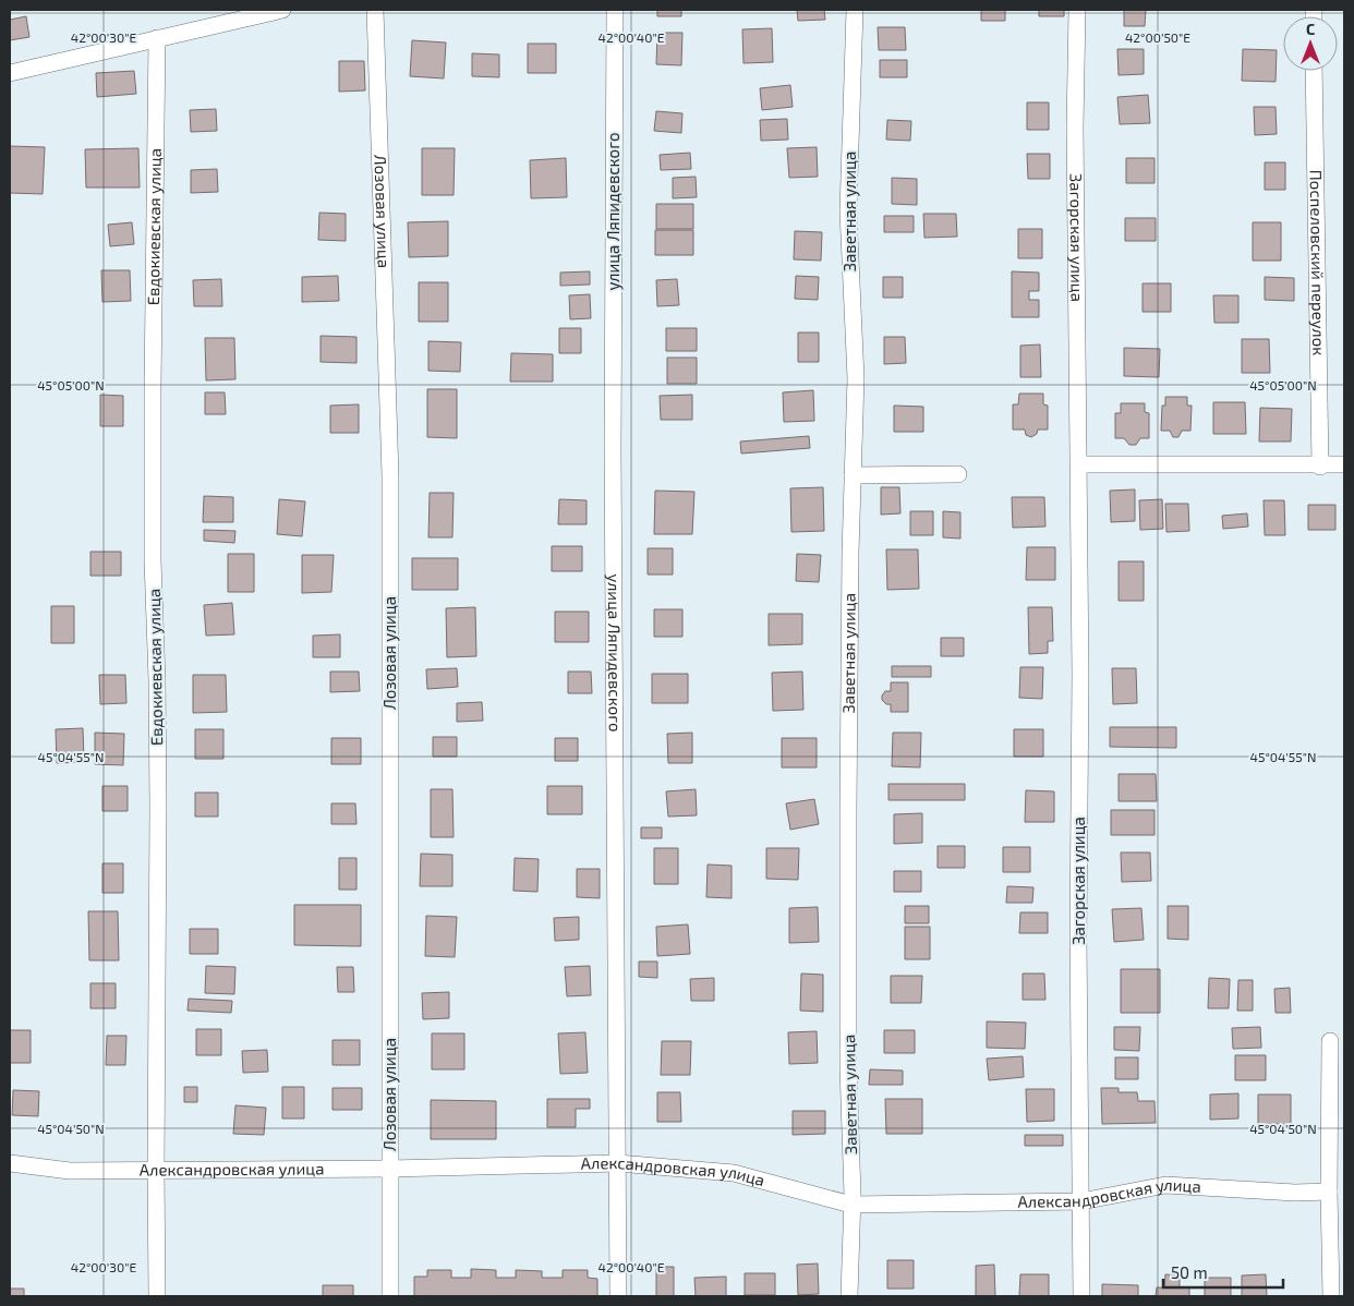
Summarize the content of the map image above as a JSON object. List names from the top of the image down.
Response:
{
  "streets": {
    "street": [
      "Лозовая улица",
      "улица Ляпидевского",
      "Заветная улица",
      "Евдокиевская улица",
      "Загорская улица",
      "Поспеловский переулок",
      "Александровская улица"
    ]
  },
  "crossings": [
    ["Лозовая улица", "Александровская улица"],
    ["улица Ляпидевского", "Александровская улица"],
    ["Заветная улица", "Александровская улица"],
    ["Евдокиевская улица", "Александровская улица"],
    ["Загорская улица", "Александровская улица"]
  ],
  "scale_bar": "50 m",
  "north": "top",
  "coordinates": [
    "42°00'30\"E",
    "42°00'40\"E",
    "42°00'50\"E",
    "45°05'00\"N",
    "45°04'55\"N",
    "45°04'50\"N"
  ]
}
